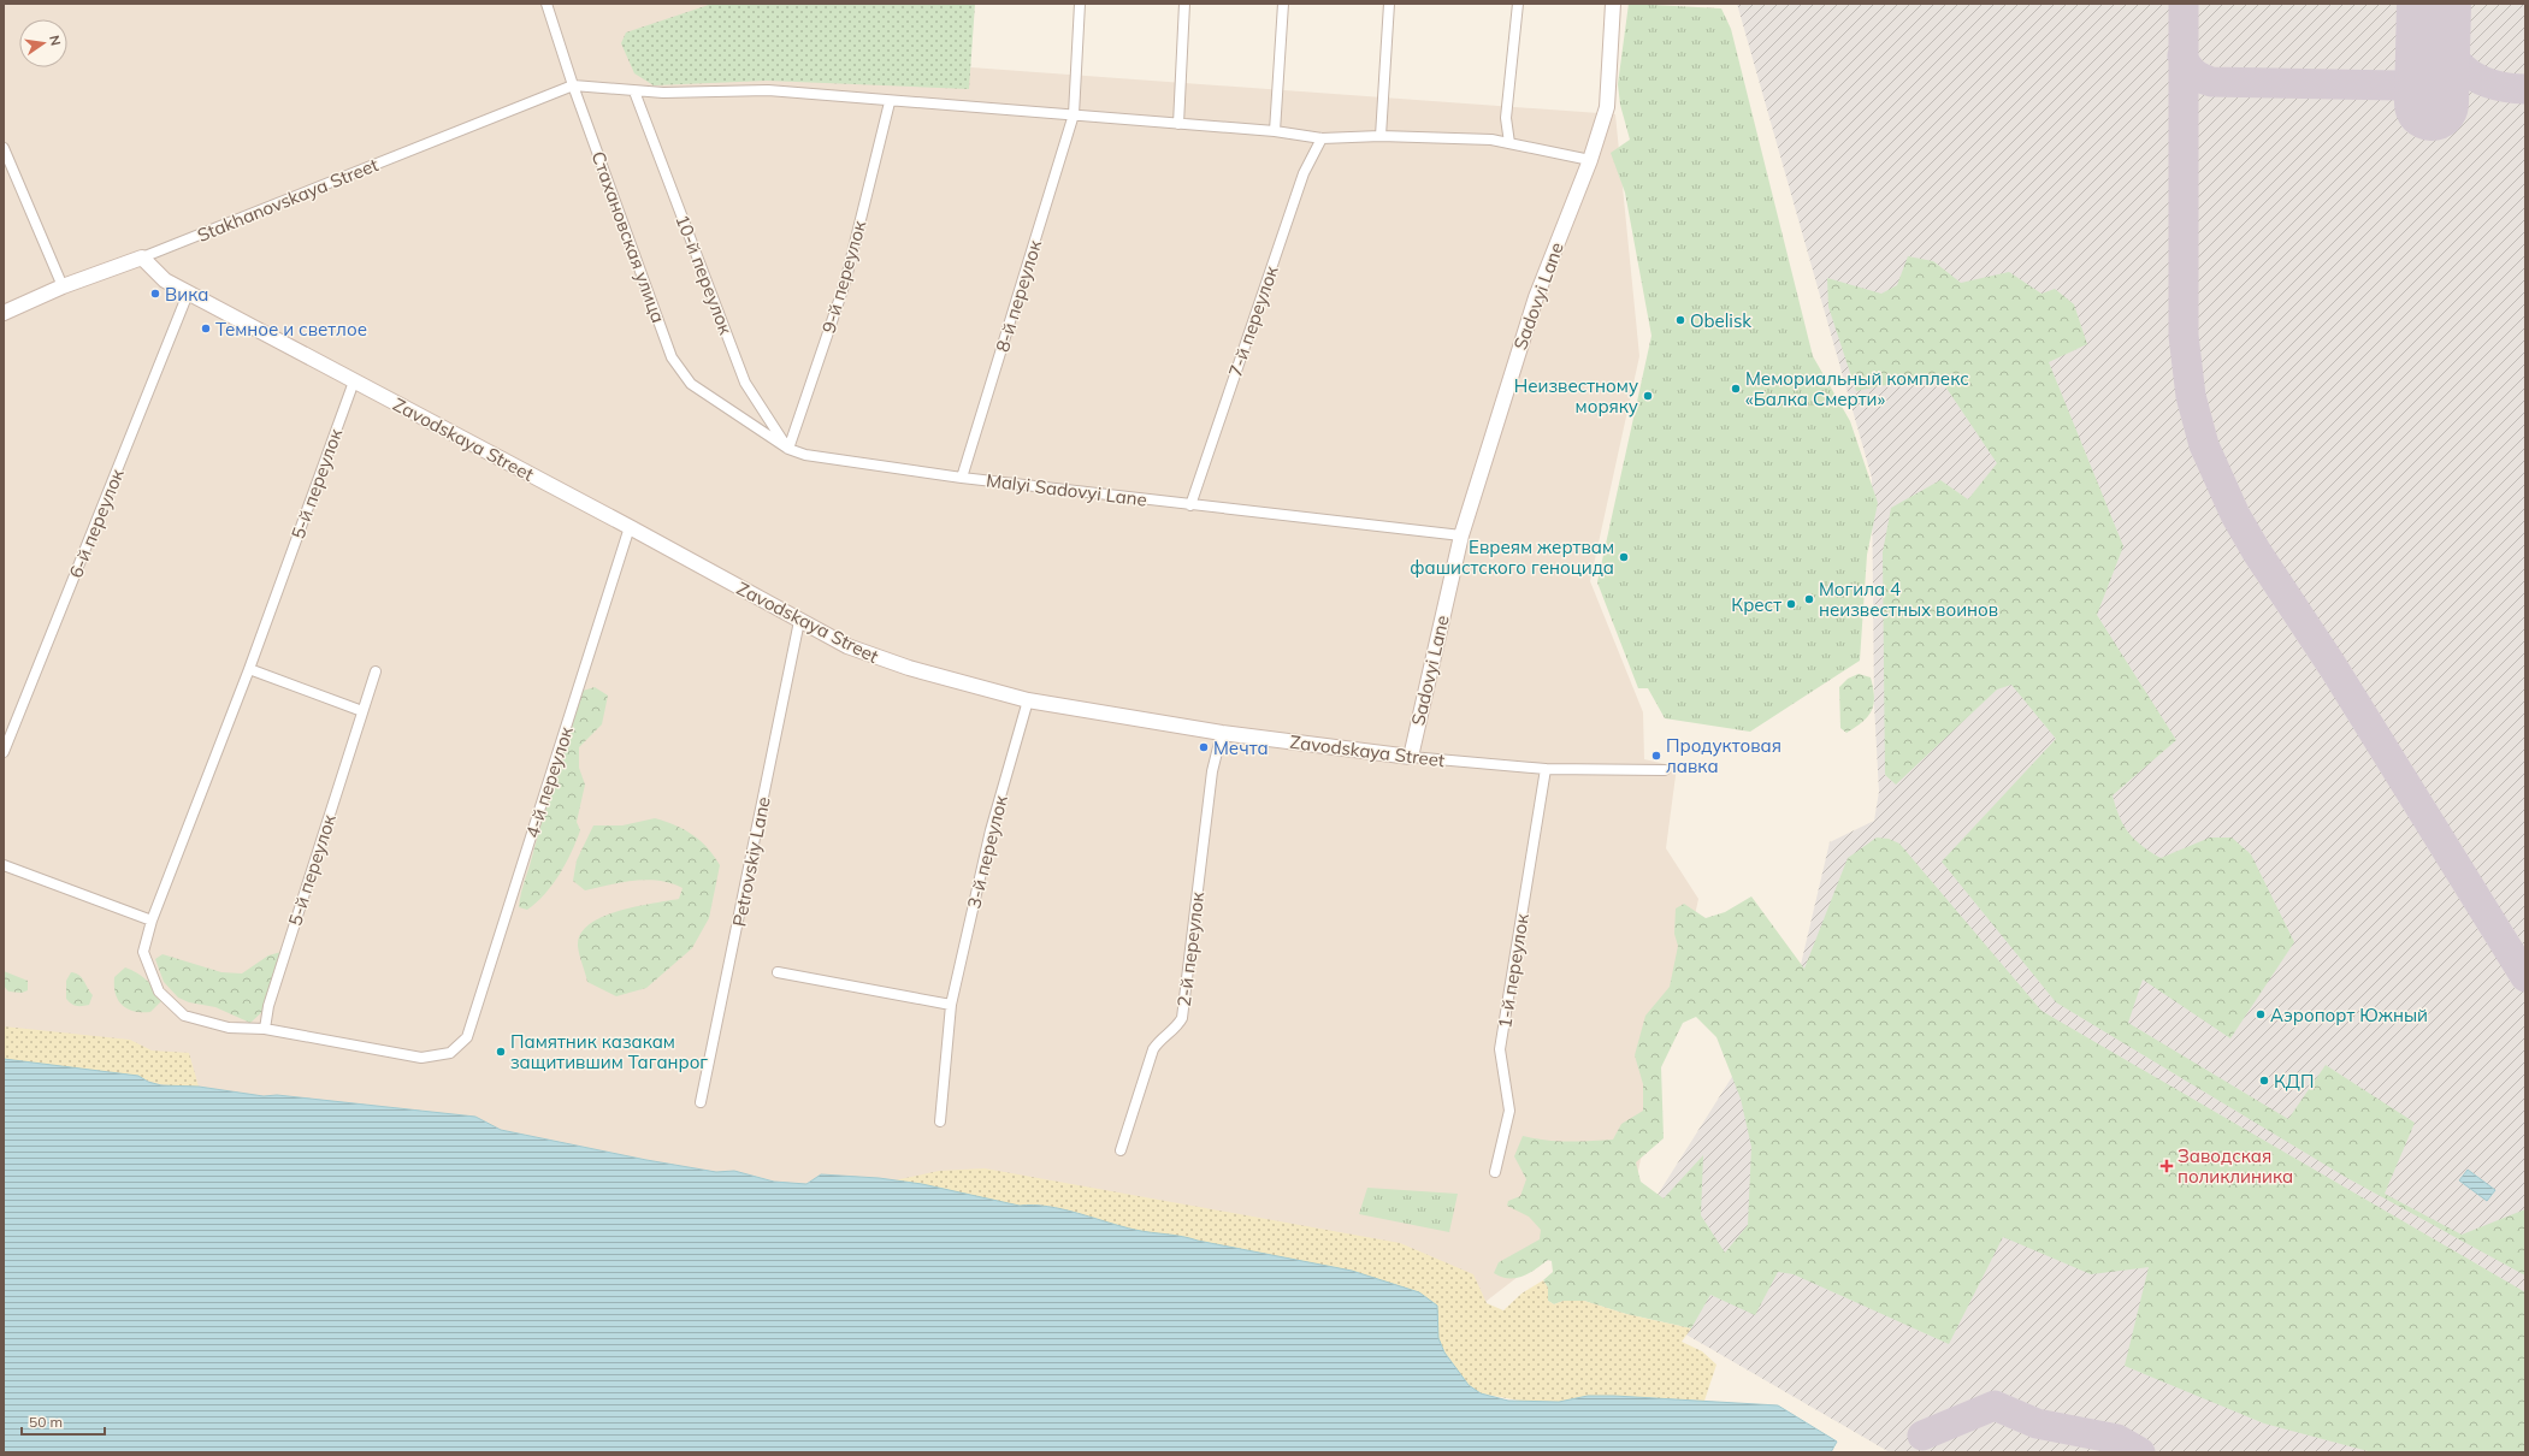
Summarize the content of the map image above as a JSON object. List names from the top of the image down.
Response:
{
  "streets": {
    "street": [
      "Stakhanovskaya Street",
      "Стахановская улица",
      "10-й переулок",
      "9-й переулок",
      "8-й переулок",
      "Sadovyi Lane",
      "7-й переулок",
      "Zavodskaya Street",
      "5-й переулок",
      "Malyi Sadovyi Lane",
      "6-й переулок",
      "4-й переулок",
      "3-й переулок",
      "Petrovskiy Lane",
      "2-й переулок",
      "1-й переулок"
    ]
  },
  "crossings": [
    ["Stakhanovskaya Street", "Стахановская улица"],
    ["Stakhanovskaya Street", "Zavodskaya Street"],
    ["Стахановская улица", "Malyi Sadovyi Lane"],
    ["10-й переулок", "9-й переулок"],
    ["10-й переулок", "Malyi Sadovyi Lane"],
    ["9-й переулок", "Malyi Sadovyi Lane"],
    ["8-й переулок", "Malyi Sadovyi Lane"],
    ["Sadovyi Lane", "Zavodskaya Street"],
    ["Sadovyi Lane", "Malyi Sadovyi Lane"],
    ["7-й переулок", "Malyi Sadovyi Lane"],
    ["Zavodskaya Street", "5-й переулок"],
    ["Zavodskaya Street", "6-й переулок"],
    ["Zavodskaya Street", "4-й переулок"],
    ["Zavodskaya Street", "3-й переулок"],
    ["Zavodskaya Street", "Petrovskiy Lane"],
    ["Zavodskaya Street", "2-й переулок"],
    ["Zavodskaya Street", "1-й переулок"],
    ["5-й переулок", "4-й переулок"]
  ],
  "places": {
    "other": [
      "Вика",
      "Obelisk",
      "Темное и светлое",
      "Мемориальный комплекс «Балка Смерти»",
      "Неизвестному моряку",
      "Евреям жертвам фашистского геноцида",
      "Могила 4 неизвестных воинов",
      "Крест",
      "Мечта",
      "Продуктовая лавка",
      "Аэропорт Южный",
      "Памятник казакам защитившим Таганрог",
      "КДП"
    ],
    "health": ["Заводская поликлиника"]
  },
  "scale_bar": "50 m",
  "north": "right"
}
